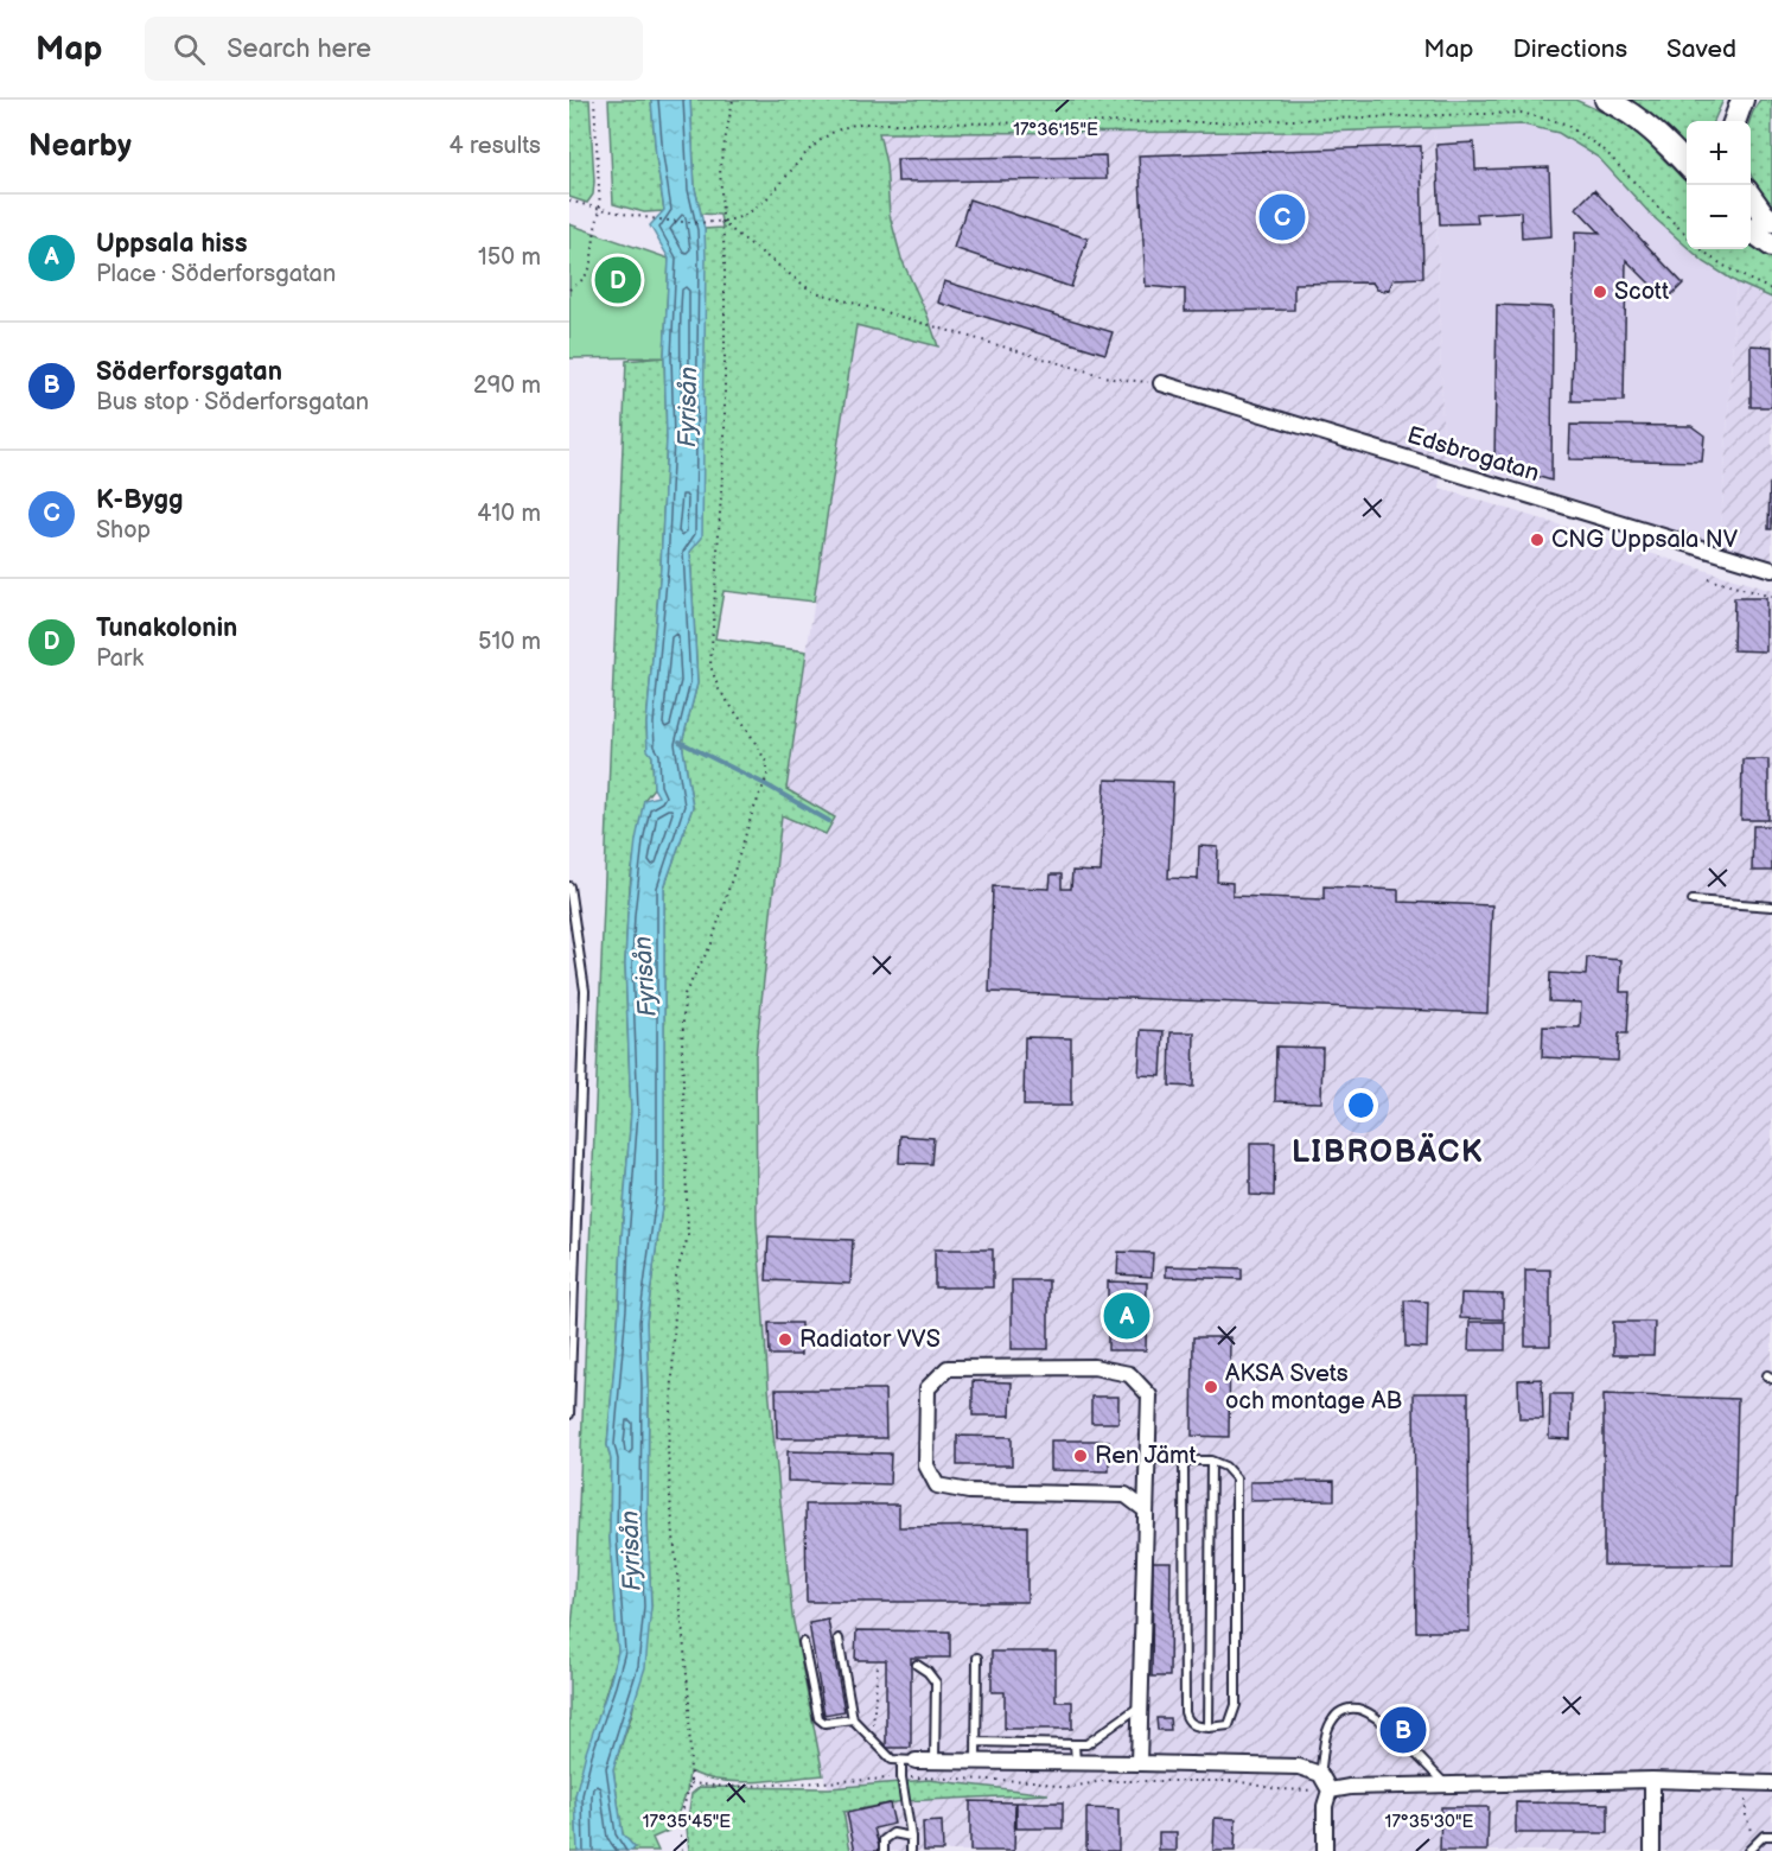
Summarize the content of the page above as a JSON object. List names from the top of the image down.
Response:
{
  "streets": {
    "street": ["Edsbrogatan"]
  },
  "districts": ["LIBROBÄCK"],
  "water": ["Fyrisån"],
  "places": [
    "Scott",
    "CNG Uppsala NV",
    "Radiator VVS",
    "AKSA Svets och montage AB",
    "Ren Jämt"
  ],
  "page": {
    "header": "Map",
    "search": "Search here",
    "nav": ["Map", "Directions", "Saved"],
    "heading": ["Nearby", "4 results"],
    "map_buttons": ["+", "−"],
    "pins": [
      "C",
      "D",
      "A",
      "B"
    ],
    "list": [
      {
        "mark": "A",
        "name": "Uppsala hiss",
        "note": "Place · Söderforsgatan",
        "value": "150 m"
      },
      {
        "mark": "B",
        "name": "Söderforsgatan",
        "note": "Bus stop · Söderforsgatan",
        "value": "290 m"
      },
      {
        "mark": "C",
        "name": "K-Bygg",
        "note": "Shop",
        "value": "410 m"
      },
      {
        "mark": "D",
        "name": "Tunakolonin",
        "note": "Park",
        "value": "510 m"
      }
    ]
  },
  "coordinates": ["17°36'15\"E", "17°35'45\"E", "17°35'30\"E"]
}
